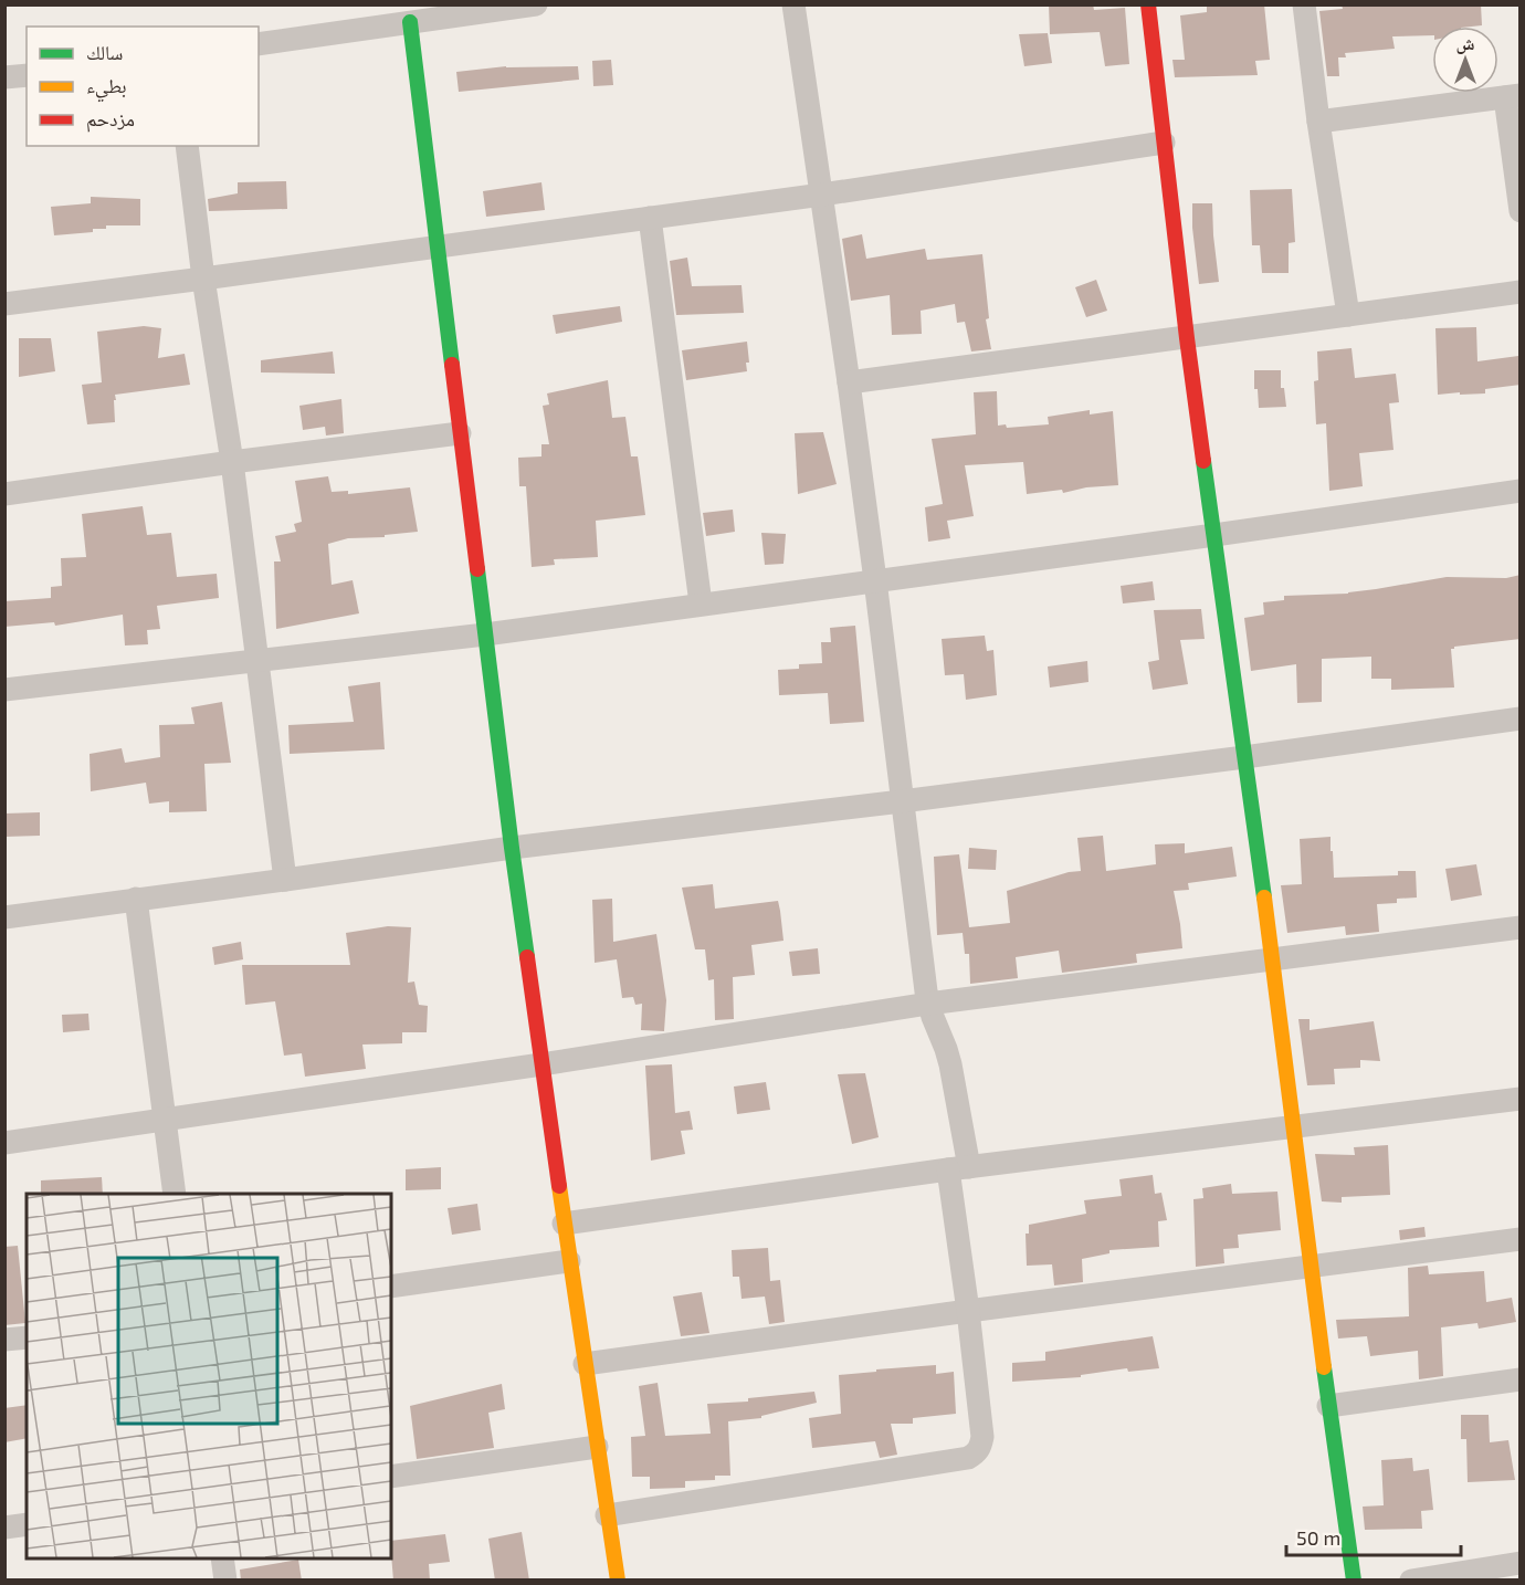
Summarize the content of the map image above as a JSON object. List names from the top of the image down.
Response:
{
  "legend": ["سالك", "بطيء", "مزدحم"],
  "scale_bar": "50 m",
  "north": "top"
}
